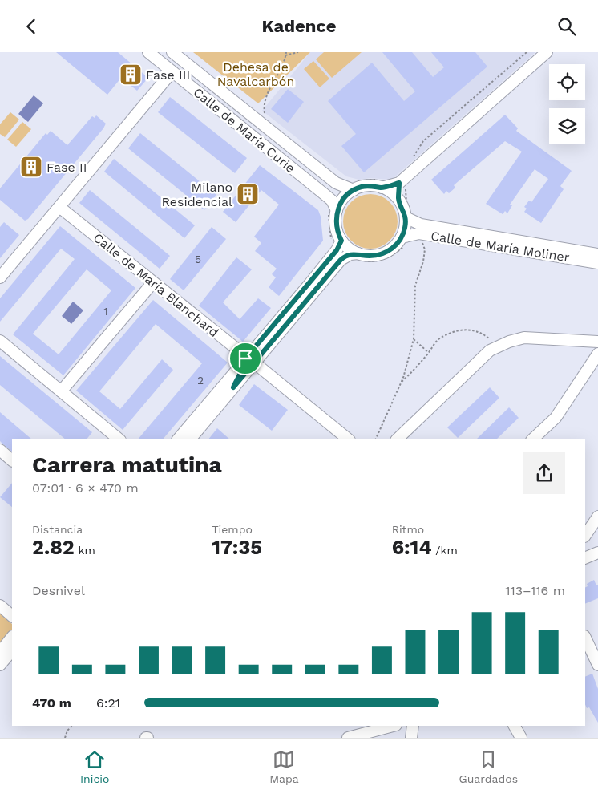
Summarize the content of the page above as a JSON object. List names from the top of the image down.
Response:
{
  "streets": {
    "street": ["Calle de María Curie", "Calle de María Moliner", "Calle de María Blanchard"]
  },
  "parks": ["Dehesa de Navalcarbón"],
  "places": {
    "building": ["Fase III", "Fase II", "Milano Residencial"]
  },
  "house_numbers": ["5", "1", "2"],
  "page": {
    "header": "Kadence",
    "heading": ["Carrera matutina", "07:01 · 6 × 470 m"],
    "stats": [
      ["Distancia", "2.82 km"],
      ["Tiempo", "17:35"],
      ["Ritmo", "6:14 /km"]
    ],
    "chart": ["Desnivel", "113–116 m"],
    "list": [
      {
        "name": "470 m",
        "note": "6:21"
      }
    ],
    "tabs": ["Inicio", "Mapa", "Guardados"]
  }
}
